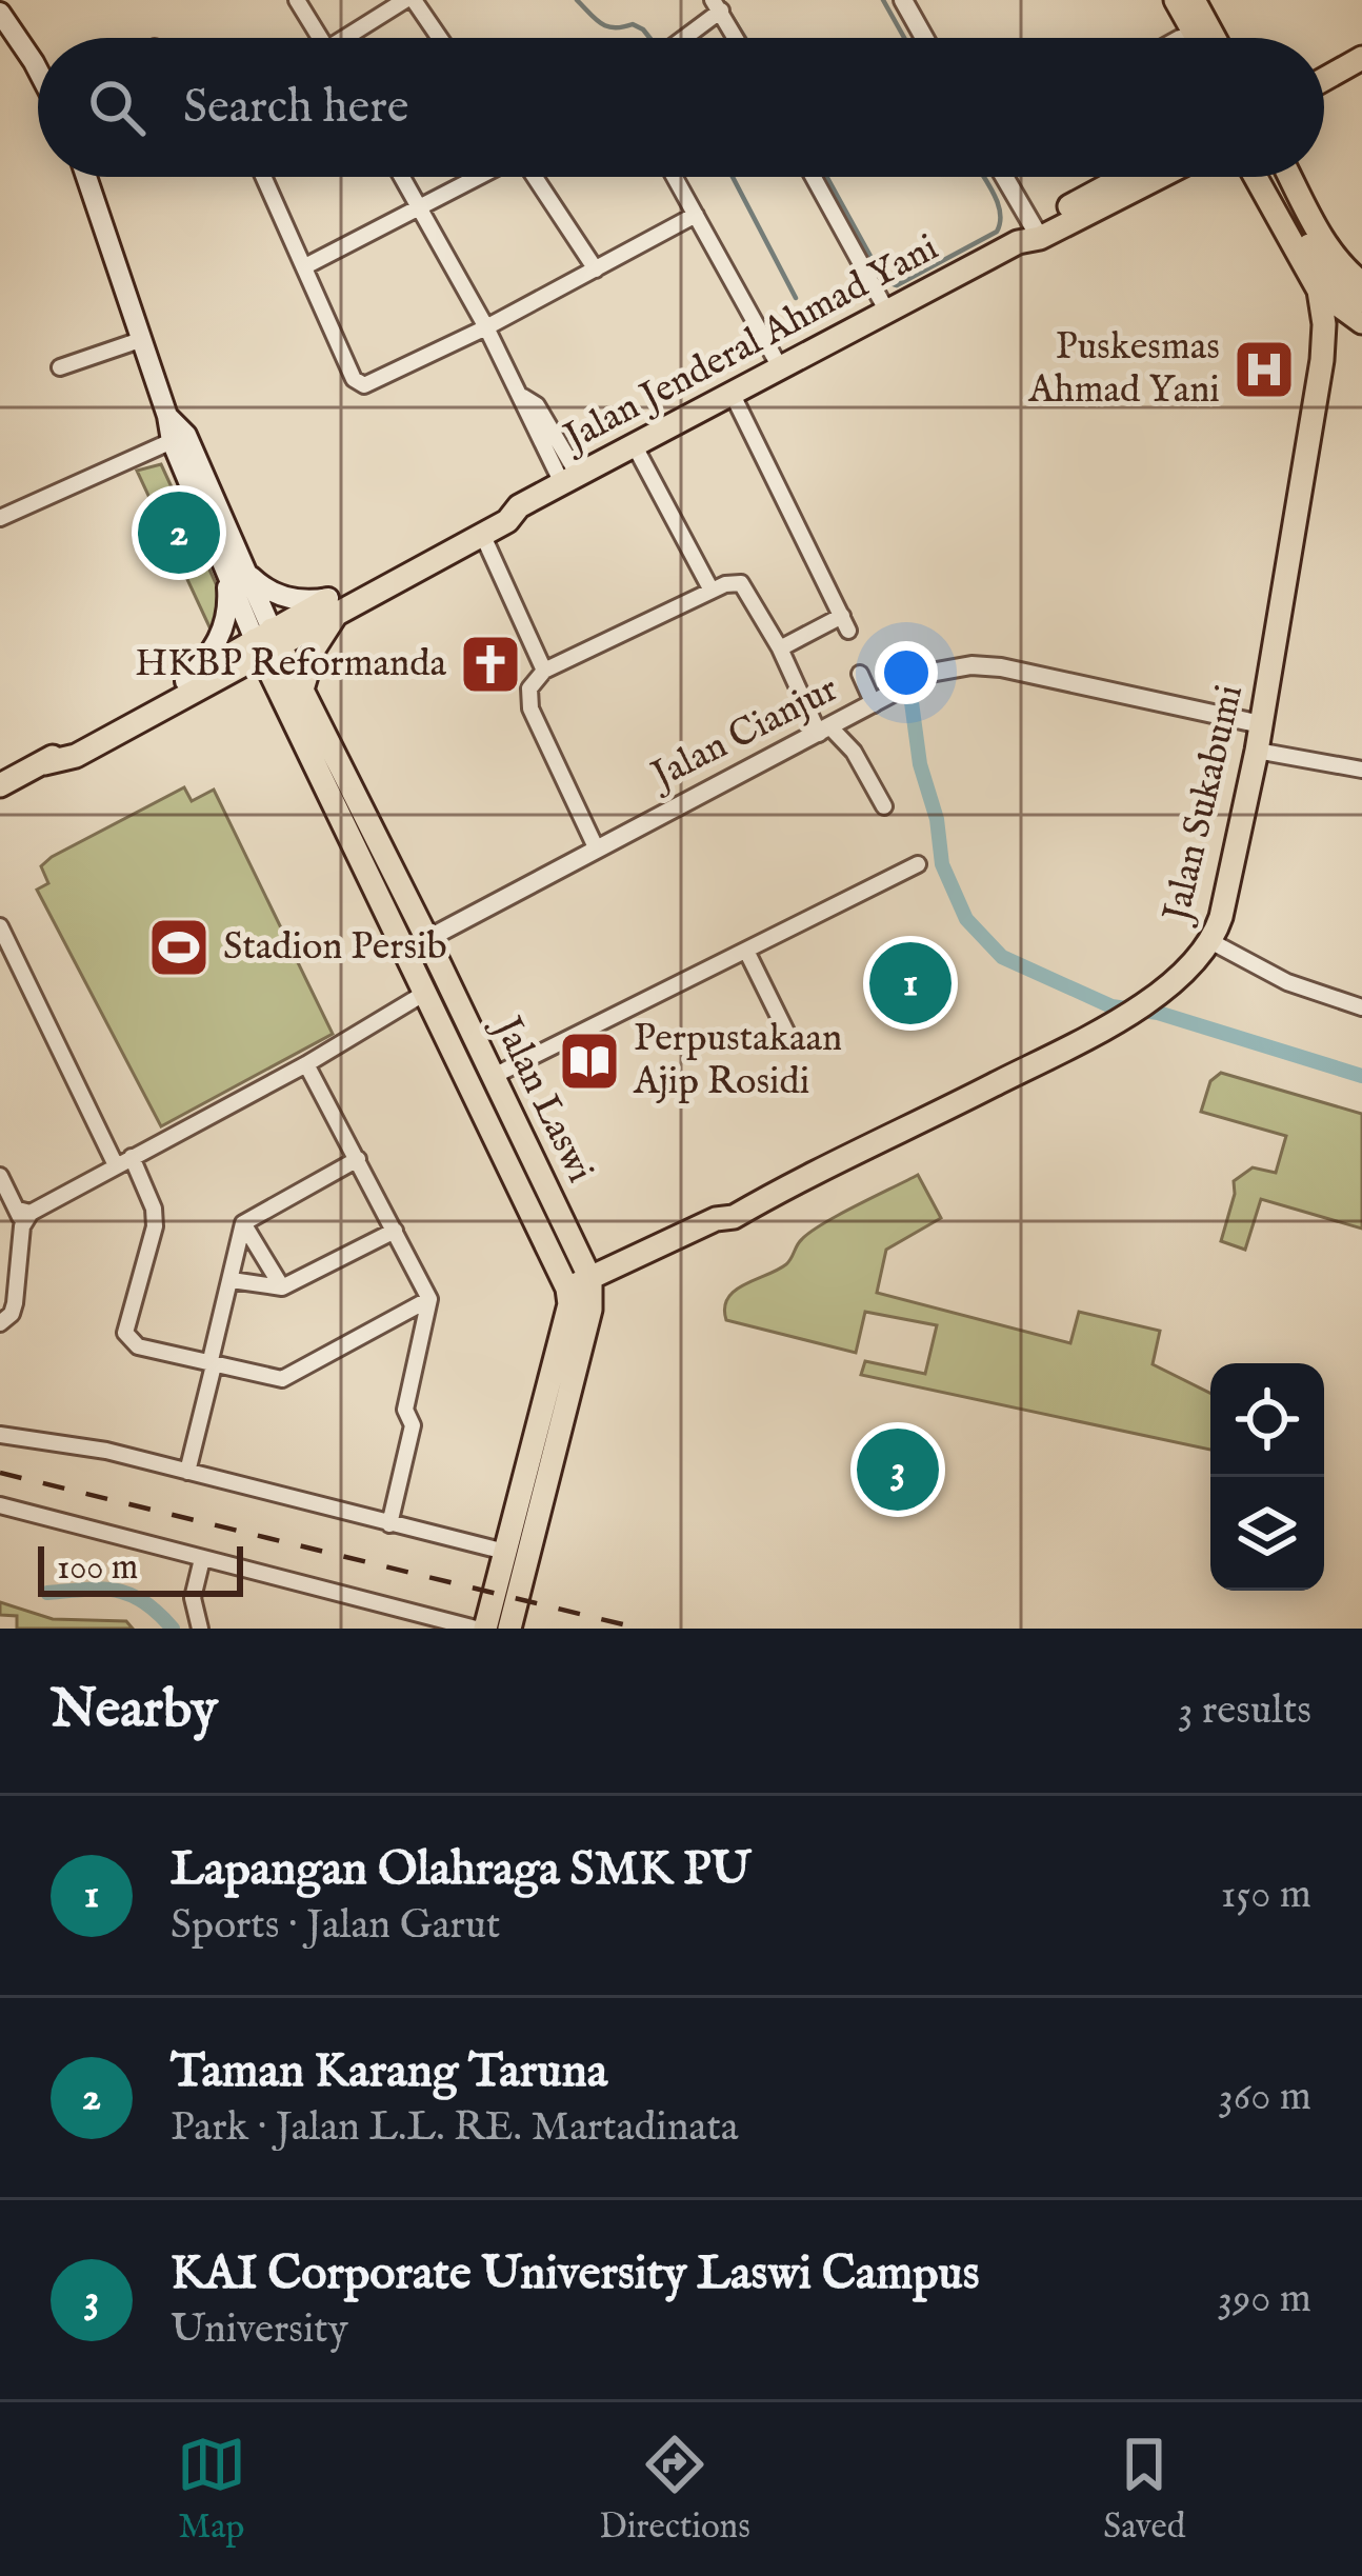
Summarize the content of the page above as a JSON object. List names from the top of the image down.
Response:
{
  "streets": {
    "main road": ["Jalan Jenderal Ahmad Yani", "Jalan Sukabumi", "Jalan Laswi"],
    "street": ["Jalan Cianjur"]
  },
  "crossings": [
    ["Jalan Jenderal Ahmad Yani", "Jalan Laswi"],
    ["Jalan Cianjur", "Jalan Sukabumi"],
    ["Jalan Cianjur", "Jalan Laswi"],
    ["Jalan Sukabumi", "Jalan Laswi"]
  ],
  "places": {
    "hospital": ["Puskesmas Ahmad Yani"],
    "church": ["HKBP Reformanda"],
    "sports": ["Stadion Persib"],
    "library": ["Perpustakaan Ajip Rosidi"]
  },
  "scale_bar": "100 m",
  "page": {
    "search": "Search here",
    "pins": ["2", "1", "3"],
    "scale": "100 m",
    "heading": ["Nearby", "3 results"],
    "list": [
      {
        "mark": "1",
        "name": "Lapangan Olahraga SMK PU",
        "note": "Sports · Jalan Garut",
        "value": "150 m"
      },
      {
        "mark": "2",
        "name": "Taman Karang Taruna",
        "note": "Park · Jalan L.L. RE. Martadinata",
        "value": "360 m"
      },
      {
        "mark": "3",
        "name": "KAI Corporate University Laswi Campus",
        "note": "University",
        "value": "390 m"
      }
    ],
    "nav": ["Map", "Directions", "Saved"]
  }
}
